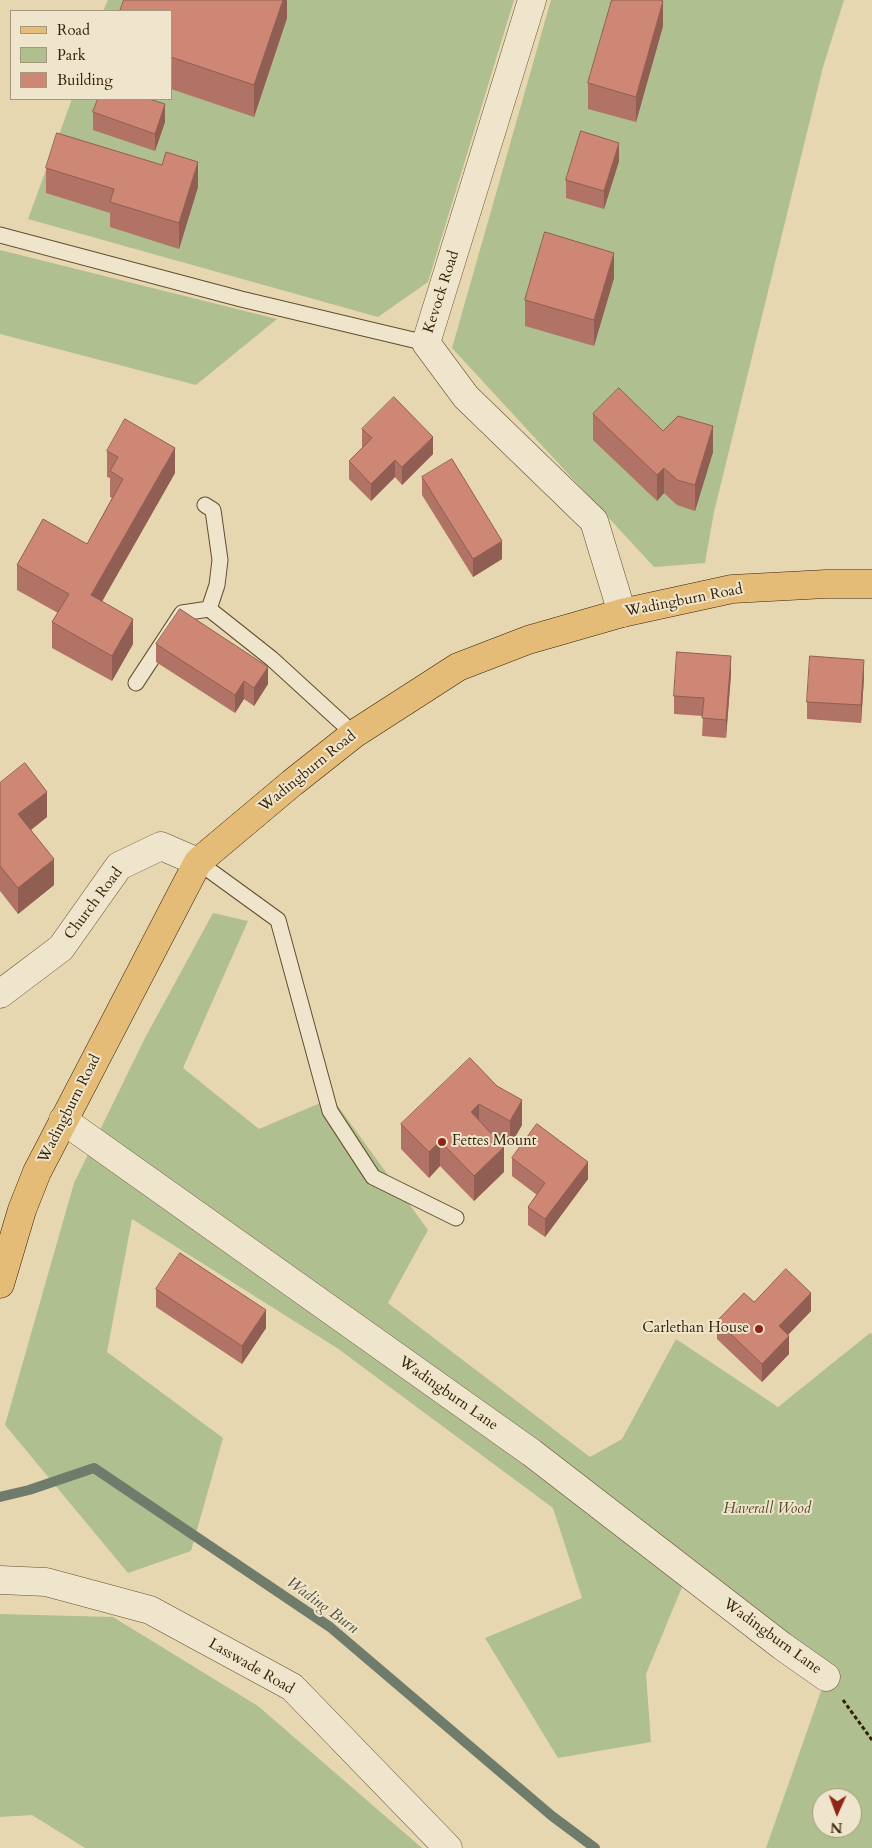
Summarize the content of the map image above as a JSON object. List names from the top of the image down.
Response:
{
  "streets": {
    "main road": ["Wadingburn Road"],
    "street": [
      "Kevock Road",
      "Church Road",
      "Wadingburn Lane",
      "Lasswade Road"
    ]
  },
  "crossings": [
    ["Kevock Road", "Wadingburn Road"],
    ["Wadingburn Road", "Church Road"],
    ["Wadingburn Road", "Wadingburn Lane"]
  ],
  "water": ["Wading Burn"],
  "parks": ["Haverall Wood"],
  "places": ["Fettes Mount", "Carlethan House"],
  "legend": ["Road", "Park", "Building"],
  "north": "bottom"
}
